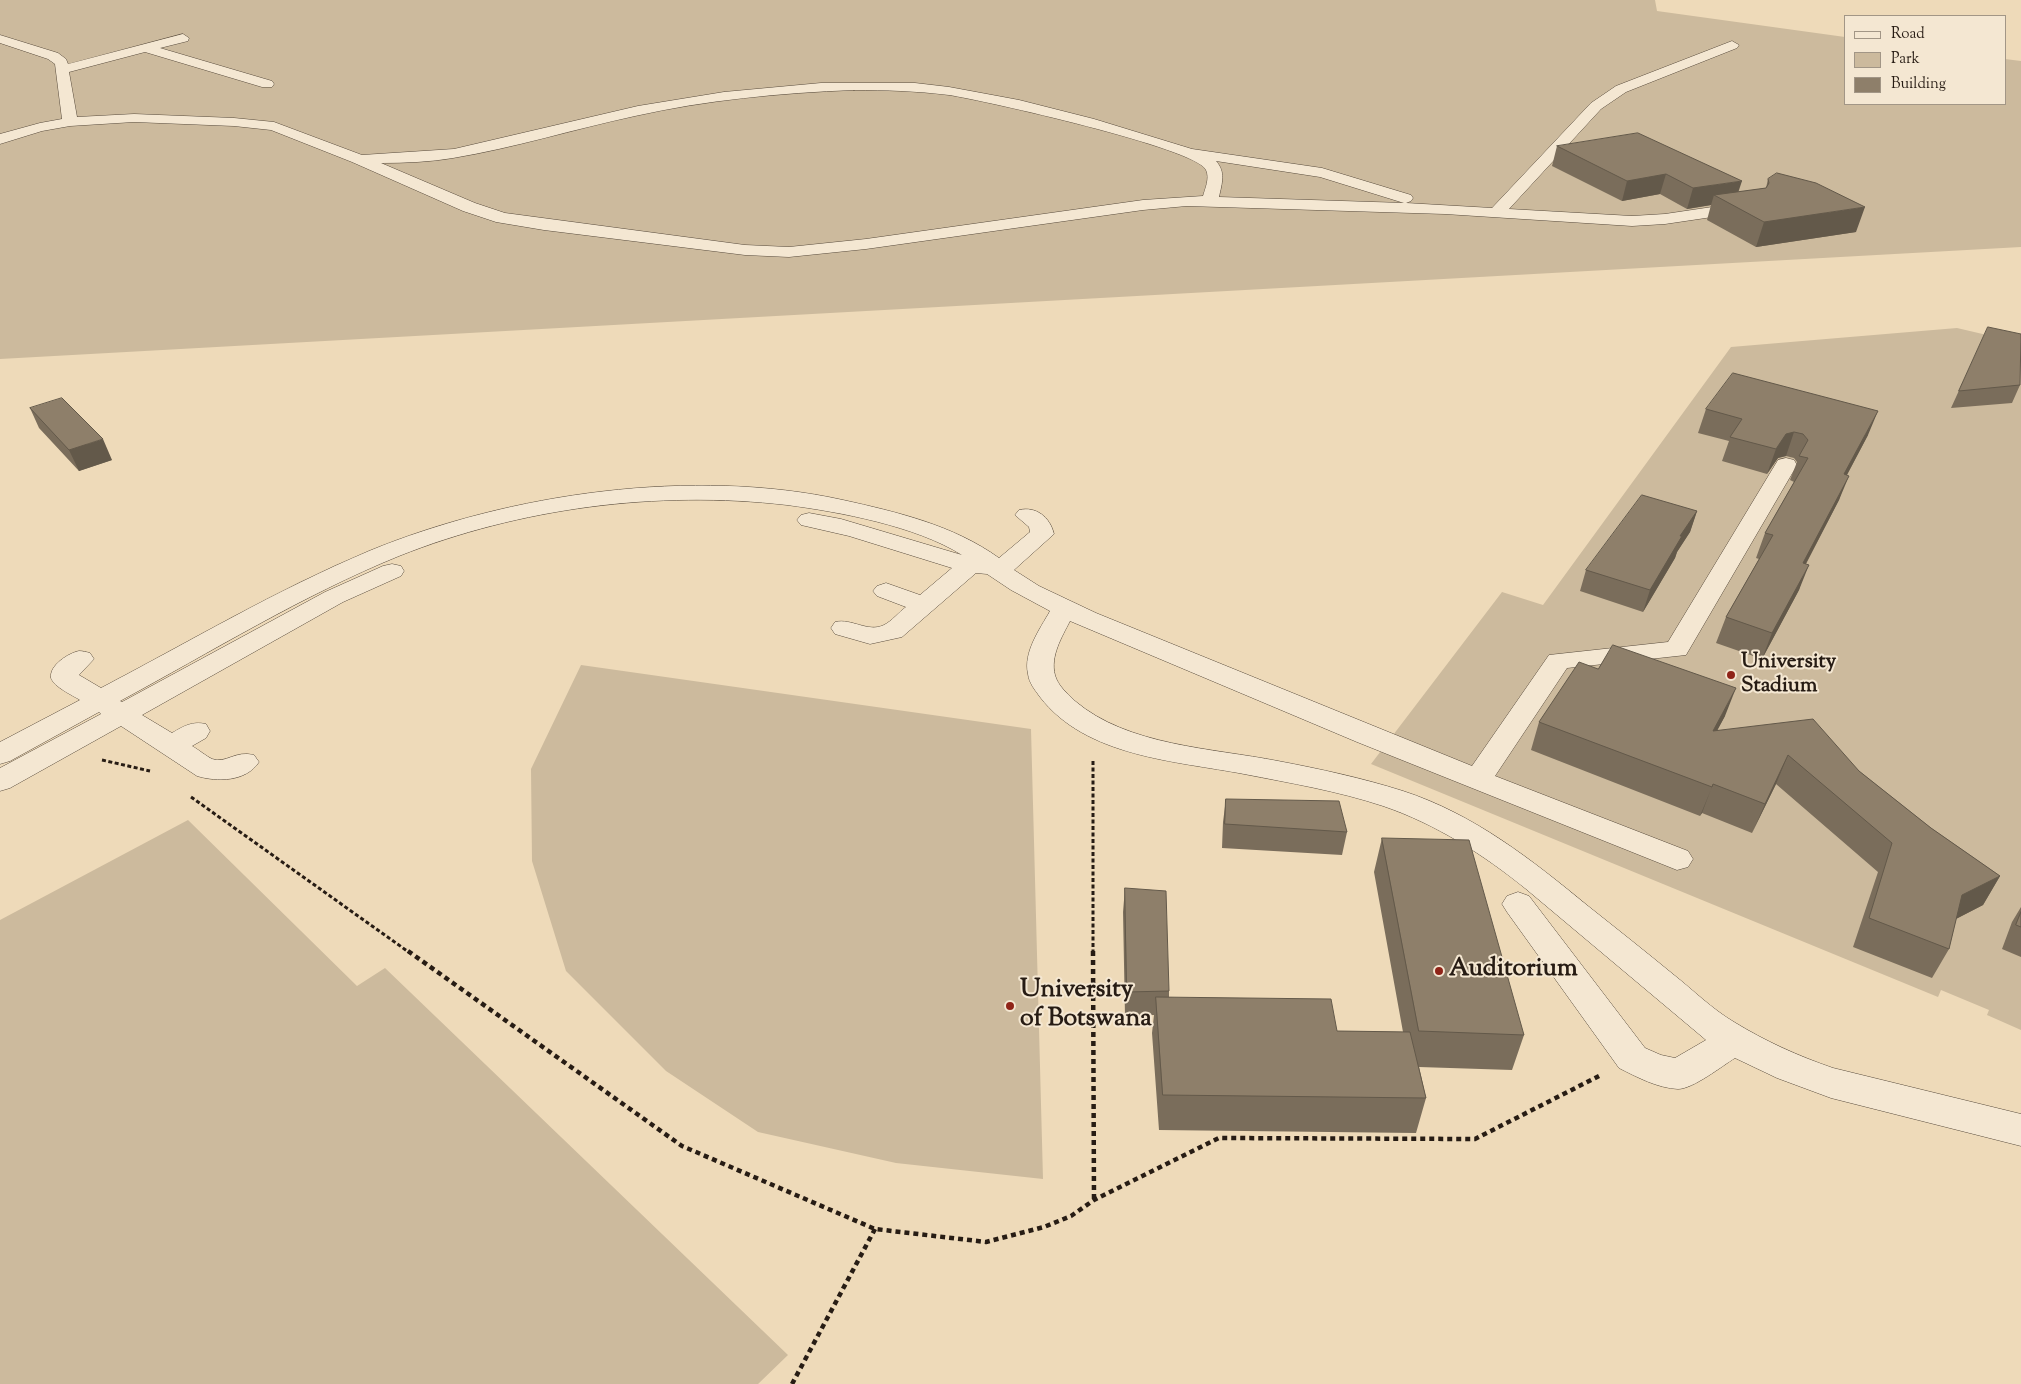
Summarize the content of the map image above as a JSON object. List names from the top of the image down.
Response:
{
  "places": ["University Stadium", "Auditorium", "University of Botswana"],
  "legend": ["Road", "Park", "Building"]
}
